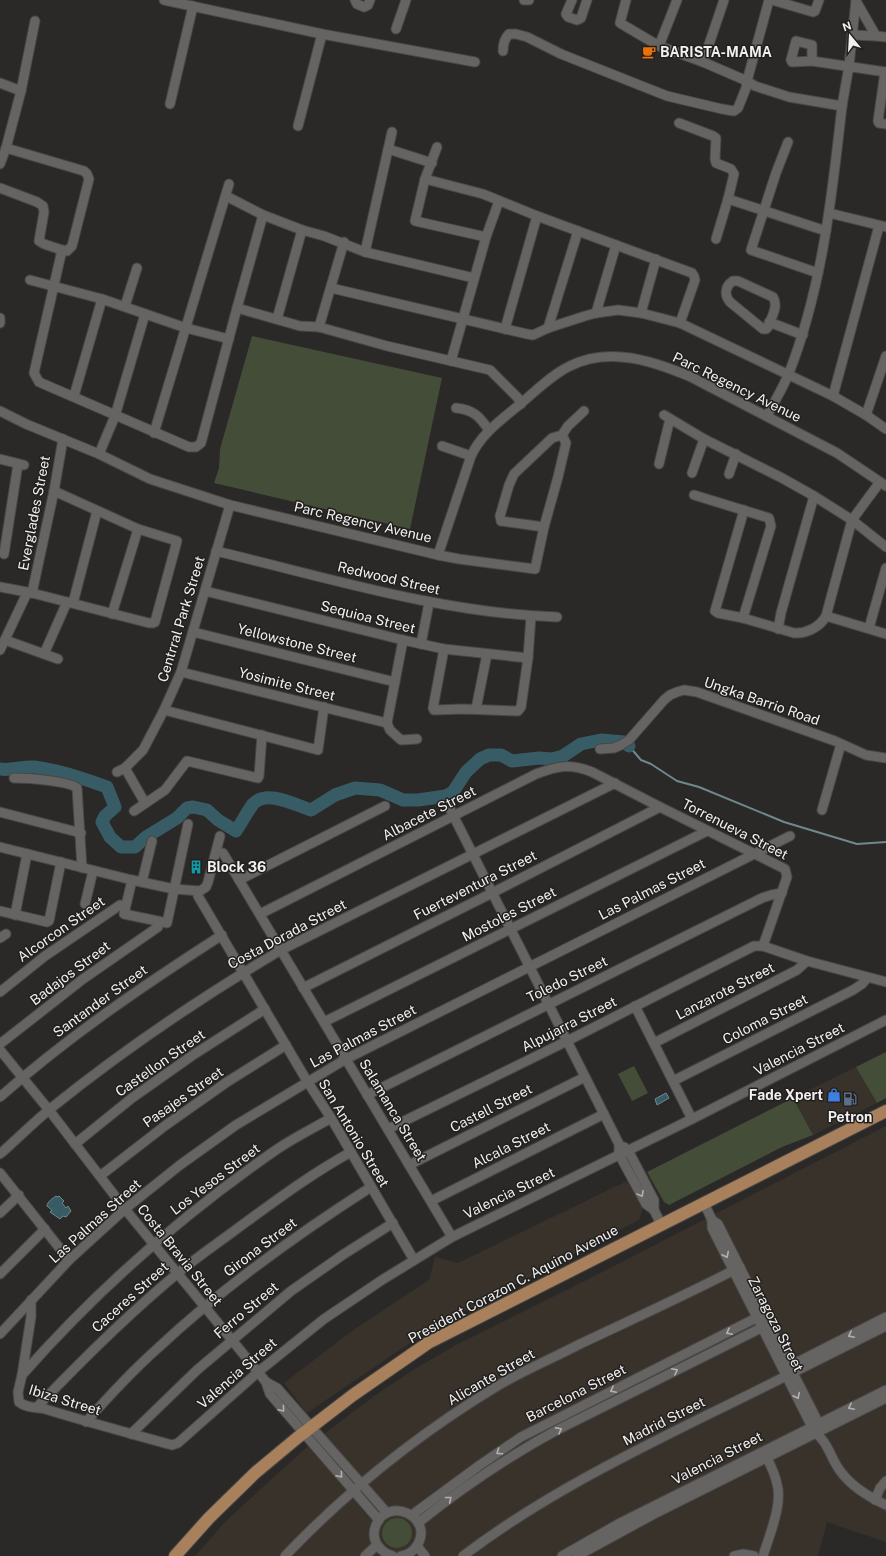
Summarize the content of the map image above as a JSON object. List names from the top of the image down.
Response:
{
  "streets": {
    "main road": ["President Corazon C. Aquino Avenue"],
    "street": [
      "Parc Regency Avenue",
      "Everglades Street",
      "Redwood Street",
      "Sequioa Street",
      "Centrral Park Street",
      "Yellowstone Street",
      "Yosimite Street",
      "Ungka Barrio Road",
      "Albacete Street",
      "Torrenueva Street",
      "Fuerteventura Street",
      "Las Palmas Street",
      "Mostoles Street",
      "Alcorcon Street",
      "Costa Dorada Street",
      "Badajos Street",
      "Toledo Street",
      "Lanzarote Street",
      "Santander Street",
      "Coloma Street",
      "Alpujarra Street",
      "Valencia Street",
      "Castellon Street",
      "Pasajes Street",
      "Castell Street",
      "Salamanca Street",
      "San Antonio Street",
      "Alcala Street",
      "Los Yesos Street",
      "Girona Street",
      "Costa Bravia Street",
      "Caceres Street",
      "Ferro Street",
      "Zaragoza Street",
      "Alicante Street",
      "Barcelona Street",
      "Ibiza Street",
      "Madrid Street"
    ]
  },
  "crossings": [
    ["Parc Regency Avenue", "Everglades Street"],
    ["Parc Regency Avenue", "Centrral Park Street"],
    ["Redwood Street", "Centrral Park Street"],
    ["Sequioa Street", "Centrral Park Street"],
    ["Centrral Park Street", "Yellowstone Street"],
    ["Centrral Park Street", "Yosimite Street"],
    ["Albacete Street", "Torrenueva Street"],
    ["Albacete Street", "Costa Dorada Street"],
    ["Albacete Street", "Salamanca Street"],
    ["Torrenueva Street", "Fuerteventura Street"],
    ["Torrenueva Street", "Las Palmas Street"],
    ["Torrenueva Street", "Mostoles Street"],
    ["Torrenueva Street", "Costa Dorada Street"],
    ["Torrenueva Street", "Toledo Street"],
    ["Torrenueva Street", "Alpujarra Street"],
    ["Fuerteventura Street", "Salamanca Street"],
    ["Las Palmas Street", "Salamanca Street"],
    ["Las Palmas Street", "San Antonio Street"],
    ["Las Palmas Street", "Costa Bravia Street"],
    ["Las Palmas Street", "Ibiza Street"],
    ["Mostoles Street", "Salamanca Street"],
    ["Costa Dorada Street", "Salamanca Street"],
    ["Costa Dorada Street", "San Antonio Street"],
    ["Costa Dorada Street", "Costa Bravia Street"],
    ["Toledo Street", "Salamanca Street"],
    ["Santander Street", "San Antonio Street"],
    ["Santander Street", "Costa Bravia Street"],
    ["Alpujarra Street", "Salamanca Street"],
    ["Valencia Street", "Salamanca Street"],
    ["Valencia Street", "San Antonio Street"],
    ["Valencia Street", "Costa Bravia Street"],
    ["Valencia Street", "Zaragoza Street"],
    ["Valencia Street", "Ibiza Street"],
    ["Castellon Street", "San Antonio Street"],
    ["Castellon Street", "Costa Bravia Street"],
    ["Pasajes Street", "San Antonio Street"],
    ["Pasajes Street", "Costa Bravia Street"],
    ["Castell Street", "Salamanca Street"],
    ["Salamanca Street", "Alcala Street"],
    ["San Antonio Street", "Los Yesos Street"],
    ["San Antonio Street", "Girona Street"],
    ["San Antonio Street", "Caceres Street"],
    ["San Antonio Street", "Ferro Street"],
    ["Los Yesos Street", "Costa Bravia Street"],
    ["Los Yesos Street", "Ibiza Street"],
    ["Girona Street", "Costa Bravia Street"],
    ["Girona Street", "Ibiza Street"],
    ["Costa Bravia Street", "President Corazon C. Aquino Avenue"],
    ["Costa Bravia Street", "Caceres Street"],
    ["Costa Bravia Street", "Ferro Street"],
    ["President Corazon C. Aquino Avenue", "Zaragoza Street"],
    ["Caceres Street", "Ibiza Street"],
    ["Ferro Street", "Ibiza Street"],
    ["Zaragoza Street", "Alicante Street"],
    ["Zaragoza Street", "Barcelona Street"],
    ["Zaragoza Street", "Madrid Street"]
  ],
  "places": {
    "cafe": ["BARISTA-MAMA"],
    "building": ["Block 36"],
    "shop": ["Fade Xpert"],
    "fuel station": ["Petron"]
  },
  "north": "top"
}
